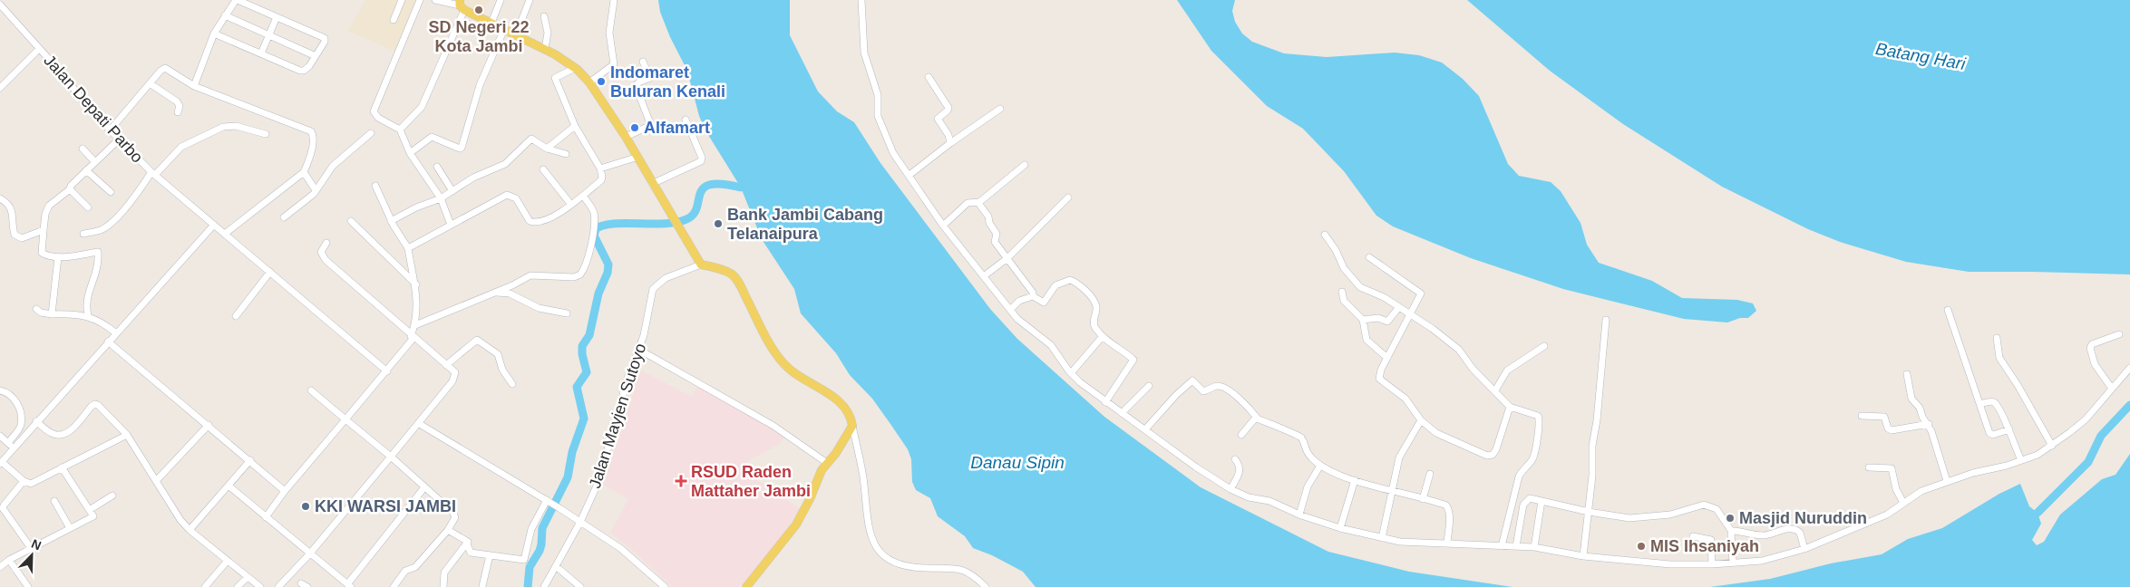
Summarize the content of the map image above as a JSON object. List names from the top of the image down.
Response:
{
  "streets": {
    "street": ["Jalan Depati Parbo", "Jalan Mayjen Sutoyo"]
  },
  "water": ["Batang Hari", "Danau Sipin"],
  "places": {
    "other": [
      "SD Negeri 22 Kota Jambi",
      "Indomaret Buluran Kenali",
      "Alfamart",
      "Bank Jambi Cabang Telanaipura",
      "KKI WARSI JAMBI",
      "Masjid Nuruddin",
      "MIS Ihsaniyah"
    ],
    "health": ["RSUD Raden Mattaher Jambi"]
  },
  "north": "top right"
}
